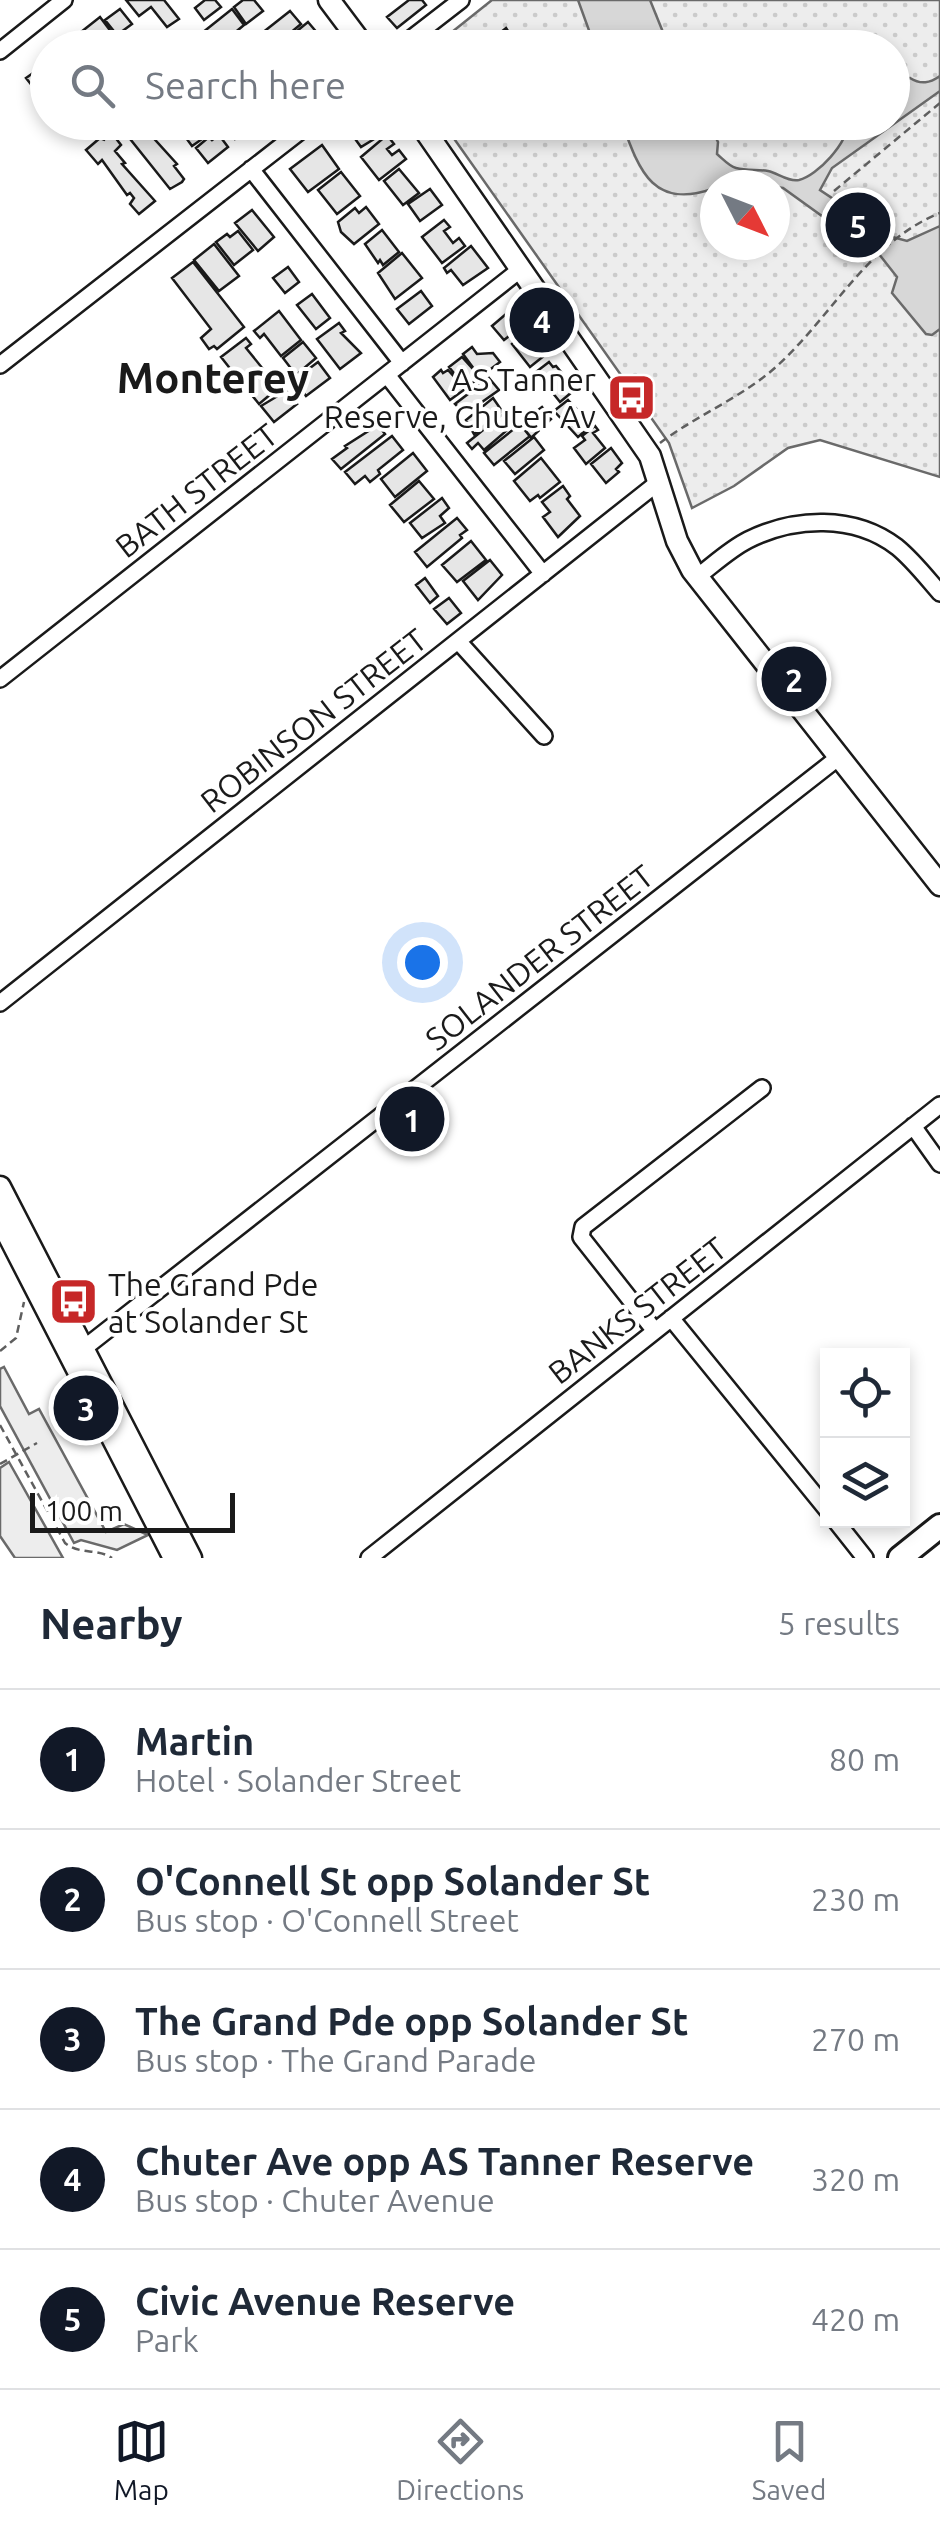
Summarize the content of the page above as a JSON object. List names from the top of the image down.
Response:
{
  "streets": {
    "street": [
      "BATH STREET",
      "ROBINSON STREET",
      "SOLANDER STREET",
      "BANKS STREET"
    ]
  },
  "districts": ["Monterey"],
  "places": {
    "bus stop": ["AS Tanner Reserve, Chuter Av", "The Grand Pde at Solander St"]
  },
  "scale_bar": "100 m",
  "north": "bottom right",
  "page": {
    "search": "Search here",
    "pins": [
      "5",
      "4",
      "2",
      "1",
      "3"
    ],
    "scale": "100 m",
    "heading": ["Nearby", "5 results"],
    "list": [
      {
        "mark": "1",
        "name": "Martin",
        "note": "Hotel · Solander Street",
        "value": "80 m"
      },
      {
        "mark": "2",
        "name": "O'Connell St opp Solander St",
        "note": "Bus stop · O'Connell Street",
        "value": "230 m"
      },
      {
        "mark": "3",
        "name": "The Grand Pde opp Solander St",
        "note": "Bus stop · The Grand Parade",
        "value": "270 m"
      },
      {
        "mark": "4",
        "name": "Chuter Ave opp AS Tanner Reserve",
        "note": "Bus stop · Chuter Avenue",
        "value": "320 m"
      },
      {
        "mark": "5",
        "name": "Civic Avenue Reserve",
        "note": "Park",
        "value": "420 m"
      }
    ],
    "nav": ["Map", "Directions", "Saved"]
  }
}
